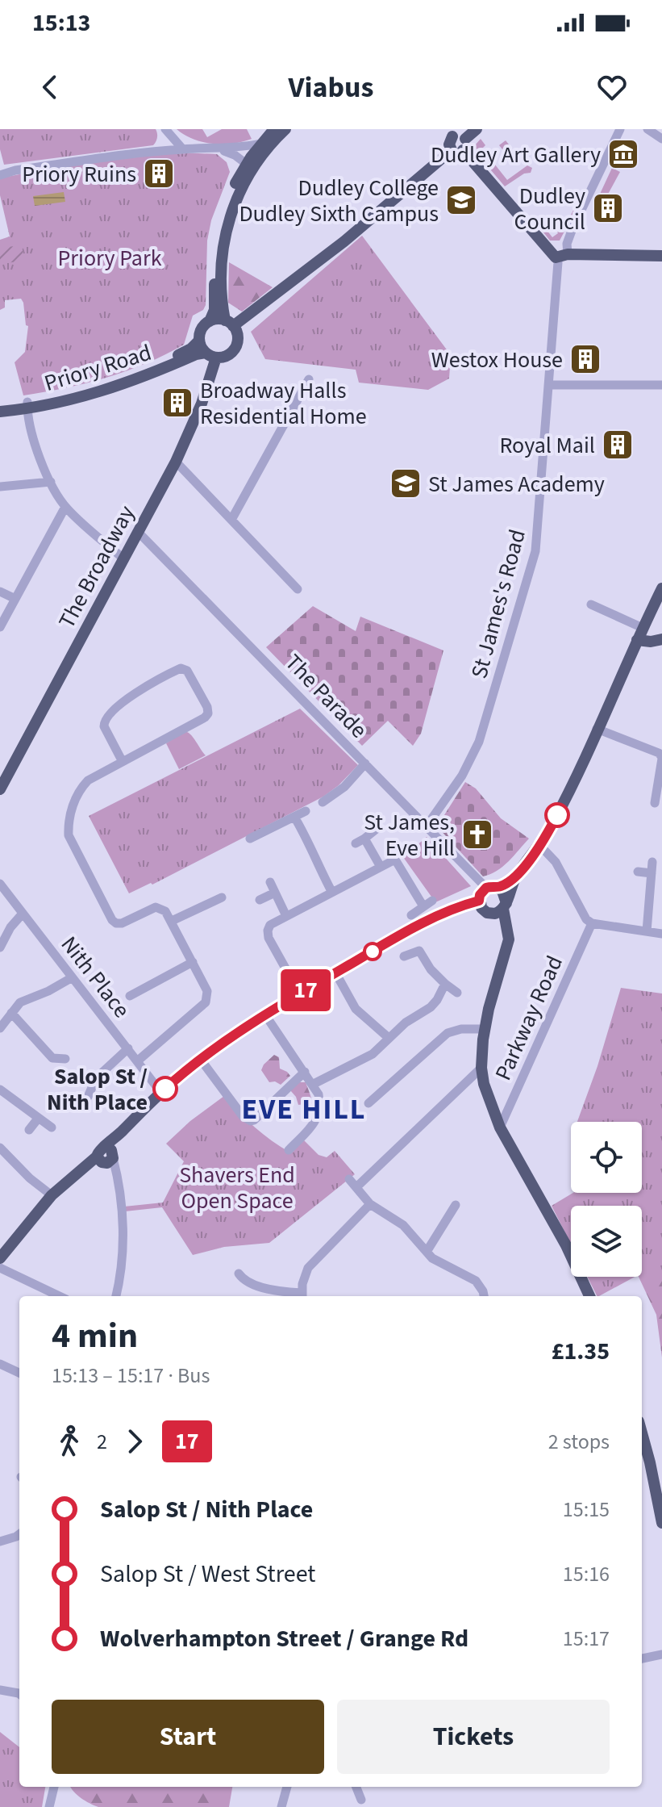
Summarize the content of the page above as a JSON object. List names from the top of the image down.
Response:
{
  "streets": {
    "main road": ["Priory Road", "The Broadway"],
    "street": [
      "St James's Road",
      "The Parade",
      "Nith Place",
      "Parkway Road"
    ]
  },
  "crossings": [
    ["Priory Road", "The Broadway"],
    ["The Broadway", "The Parade"],
    ["St James's Road", "The Parade"]
  ],
  "districts": ["EVE HILL"],
  "parks": ["Priory Park", "Shavers End Open Space"],
  "places": {
    "museum": ["Dudley Art Gallery"],
    "building": [
      "Priory Ruins",
      "Dudley Council",
      "Westox House",
      "Broadway Halls Residential Home",
      "Royal Mail"
    ],
    "school or university": ["Dudley College Dudley Sixth Campus", "St James Academy"],
    "church": ["St James, Eve Hill"],
    "other": ["Salop St / Nith Place"]
  },
  "lines": ["bus line 17"],
  "page": {
    "status": "15:13",
    "header": "Viabus",
    "on_map": "17",
    "heading": ["4 min", "15:13 – 15:17 · Bus", "£1.35"],
    "legs": ["2", "17", "2 stops"],
    "list": [
      {
        "name": "Salop St / Nith Place",
        "value": "15:15"
      },
      {
        "name": "Salop St / West Street",
        "value": "15:16"
      },
      {
        "name": "Wolverhampton Street / Grange Rd",
        "value": "15:17"
      }
    ],
    "buttons": ["Start", "Tickets"]
  }
}
